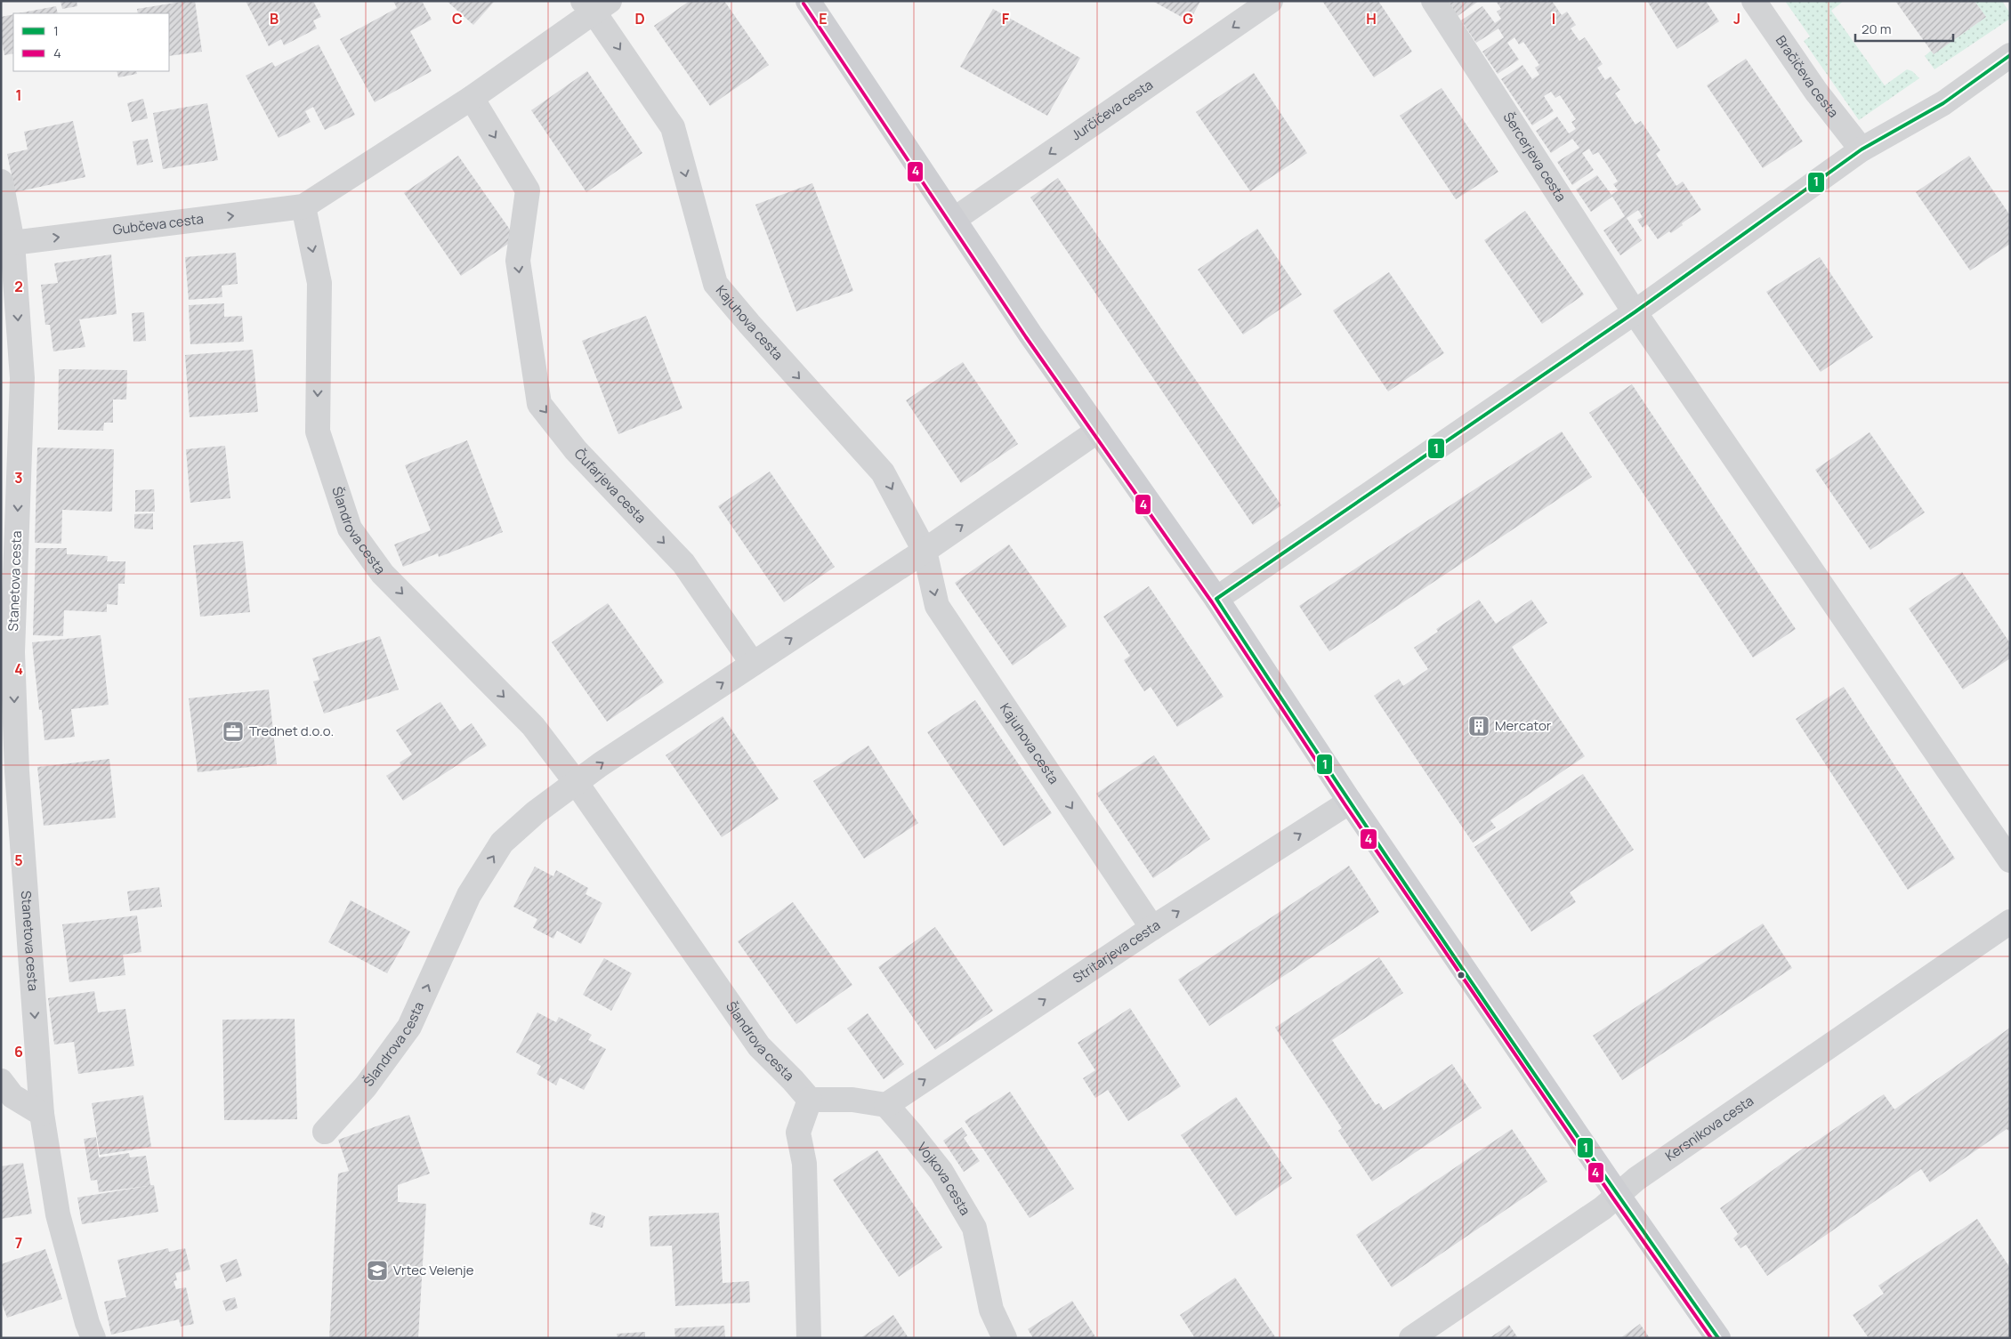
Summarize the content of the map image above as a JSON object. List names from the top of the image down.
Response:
{
  "streets": {
    "street": [
      "Bračičeva cesta",
      "Jurčičeva cesta",
      "Šercerjeva cesta",
      "Gubčeva cesta",
      "Kajuhova cesta",
      "Čufarjeva cesta",
      "Šlandrova cesta",
      "Stanetova cesta",
      "Stritarjeva cesta",
      "Kersnikova cesta",
      "Vojkova cesta"
    ]
  },
  "crossings": [
    ["Gubčeva cesta", "Šlandrova cesta"],
    ["Gubčeva cesta", "Stanetova cesta"],
    ["Kajuhova cesta", "Stritarjeva cesta"],
    ["Čufarjeva cesta", "Šlandrova cesta"],
    ["Stritarjeva cesta", "Vojkova cesta"]
  ],
  "one_way": [
    "Jurčičeva cesta",
    "Gubčeva cesta",
    "Kajuhova cesta",
    "Čufarjeva cesta",
    "Stanetova cesta",
    "Stritarjeva cesta"
  ],
  "places": {
    "building": ["Mercator"],
    "office": ["Trednet d.o.o."],
    "school or university": ["Vrtec Velenje"]
  },
  "lines": ["transit line 4", "transit line 1"],
  "legend": ["1", "4"],
  "scale_bar": "20 m",
  "grid": {
    "columns": [
      "B",
      "C",
      "D",
      "E",
      "F",
      "G",
      "H",
      "I",
      "J"
    ],
    "rows": [
      "1",
      "2",
      "3",
      "4",
      "5",
      "6",
      "7"
    ]
  }
}
